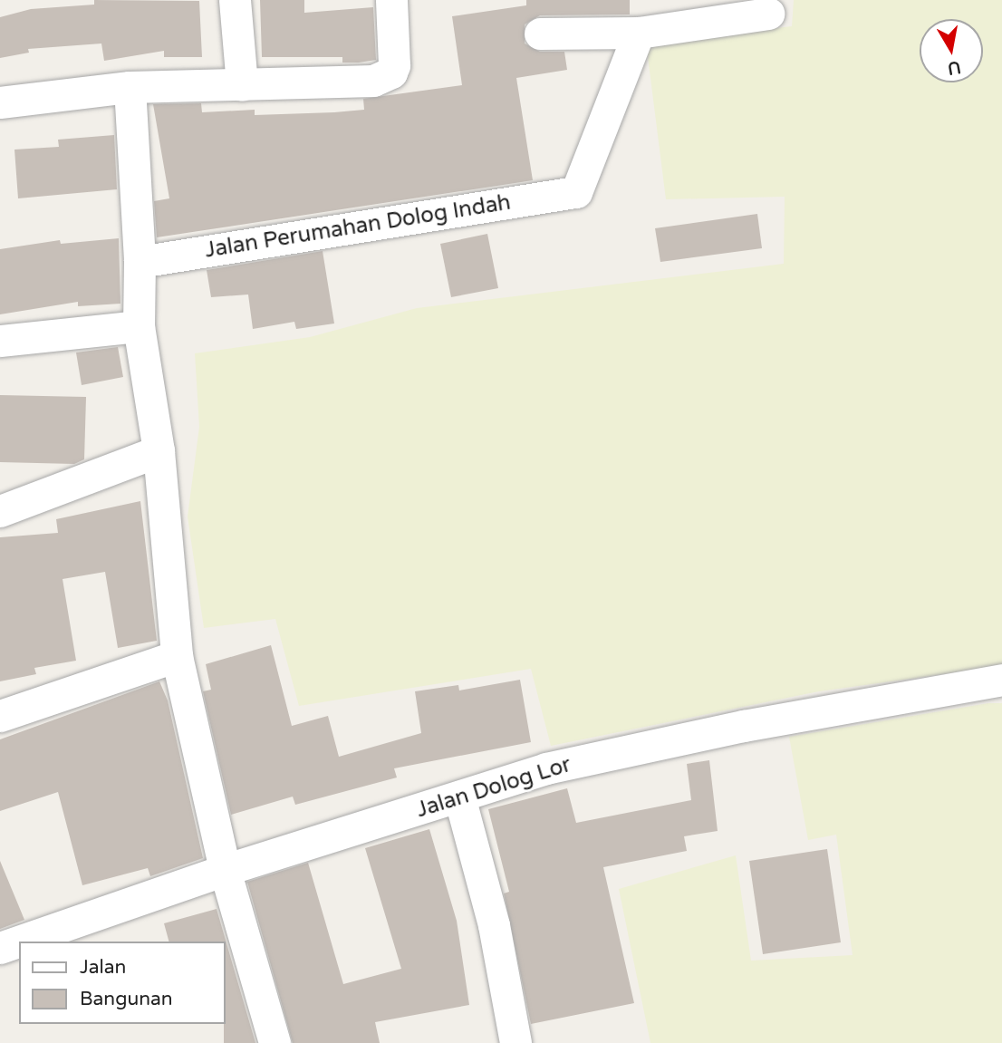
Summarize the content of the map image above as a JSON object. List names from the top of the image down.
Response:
{
  "streets": {
    "street": ["Jalan Perumahan Dolog Indah", "Jalan Dolog Lor"]
  },
  "legend": ["Jalan", "Bangunan"],
  "north": "bottom"
}
